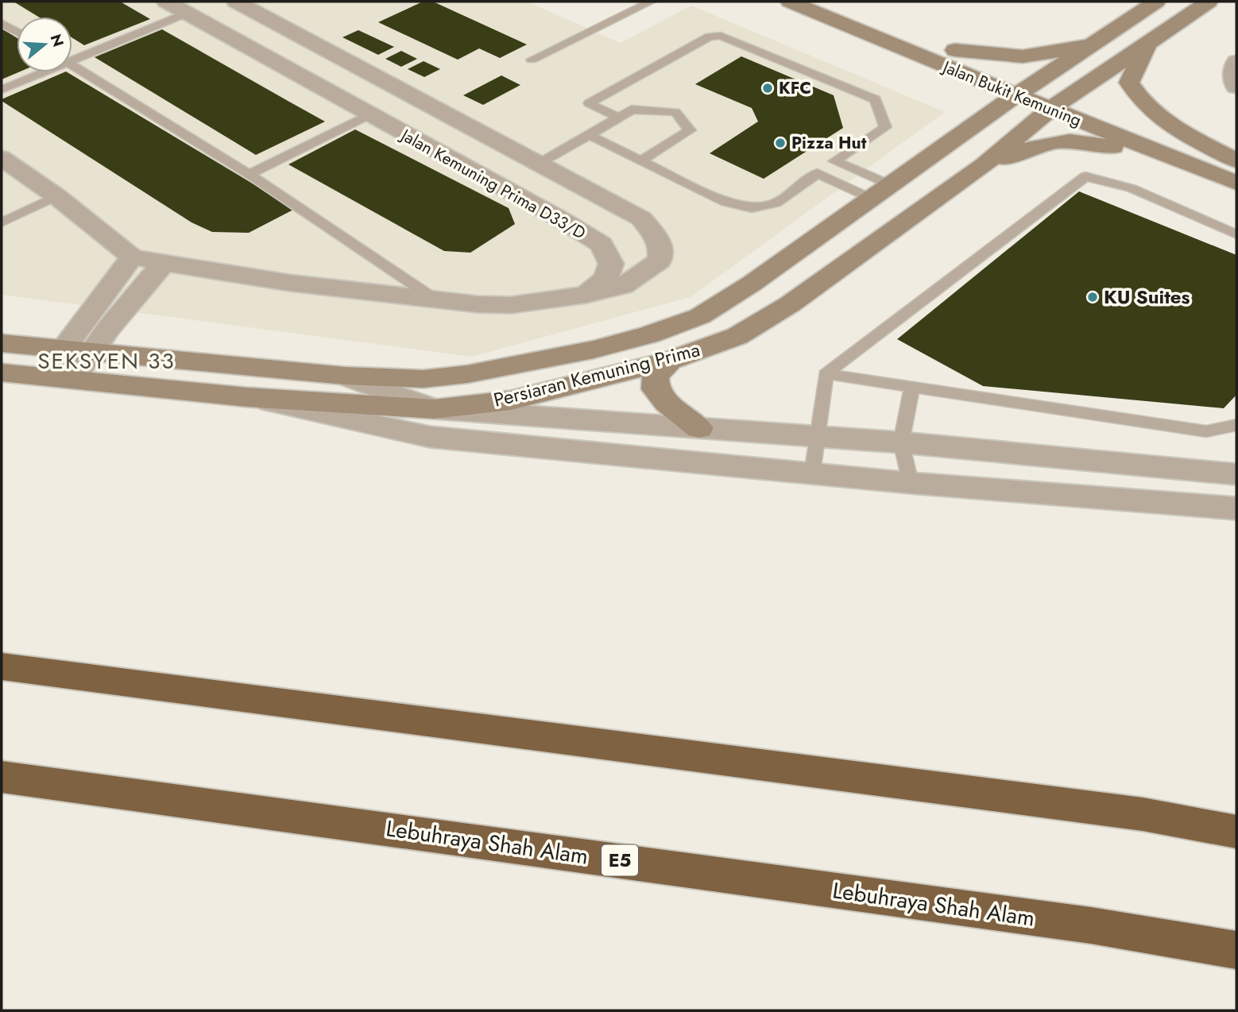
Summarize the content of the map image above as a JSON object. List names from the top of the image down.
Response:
{
  "streets": {
    "highway": ["Lebuhraya Shah Alam", "E5"],
    "main road": ["Jalan Bukit Kemuning", "Persiaran Kemuning Prima"],
    "street": ["Jalan Kemuning Prima D33/D"]
  },
  "crossings": [
    ["Jalan Bukit Kemuning", "Persiaran Kemuning Prima"]
  ],
  "districts": ["SEKSYEN 33"],
  "places": ["KFC", "Pizza Hut", "KU Suites"],
  "north": "right"
}
